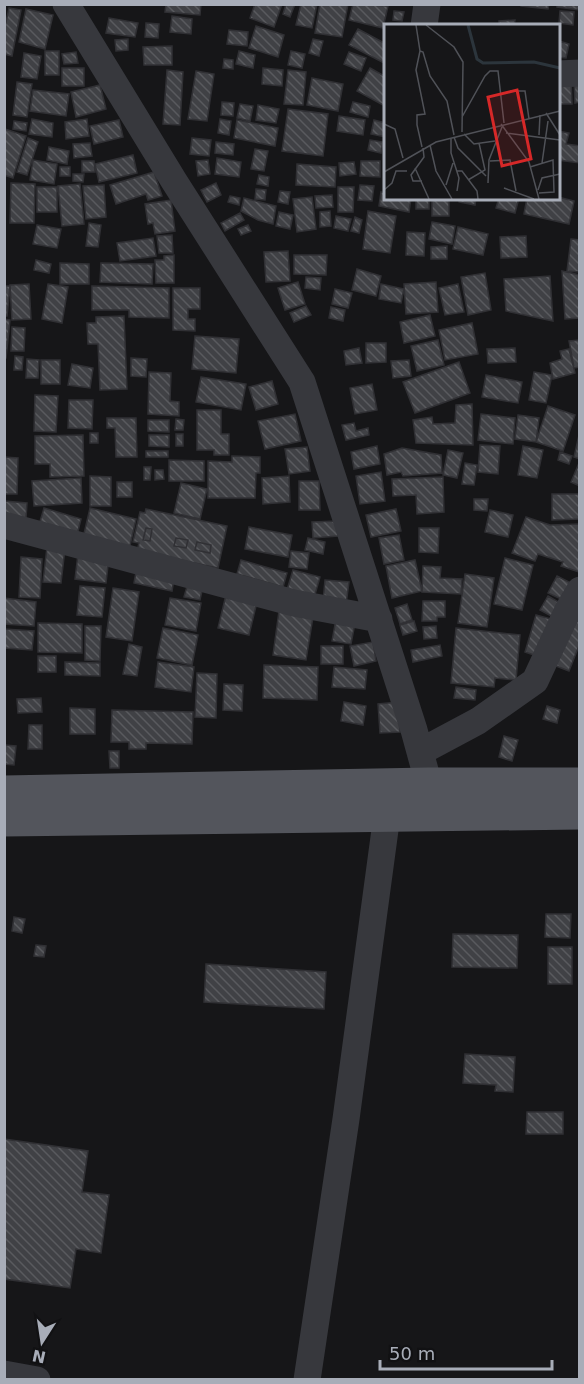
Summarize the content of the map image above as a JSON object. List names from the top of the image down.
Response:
{
  "scale_bar": "50 m",
  "north": "bottom"
}
